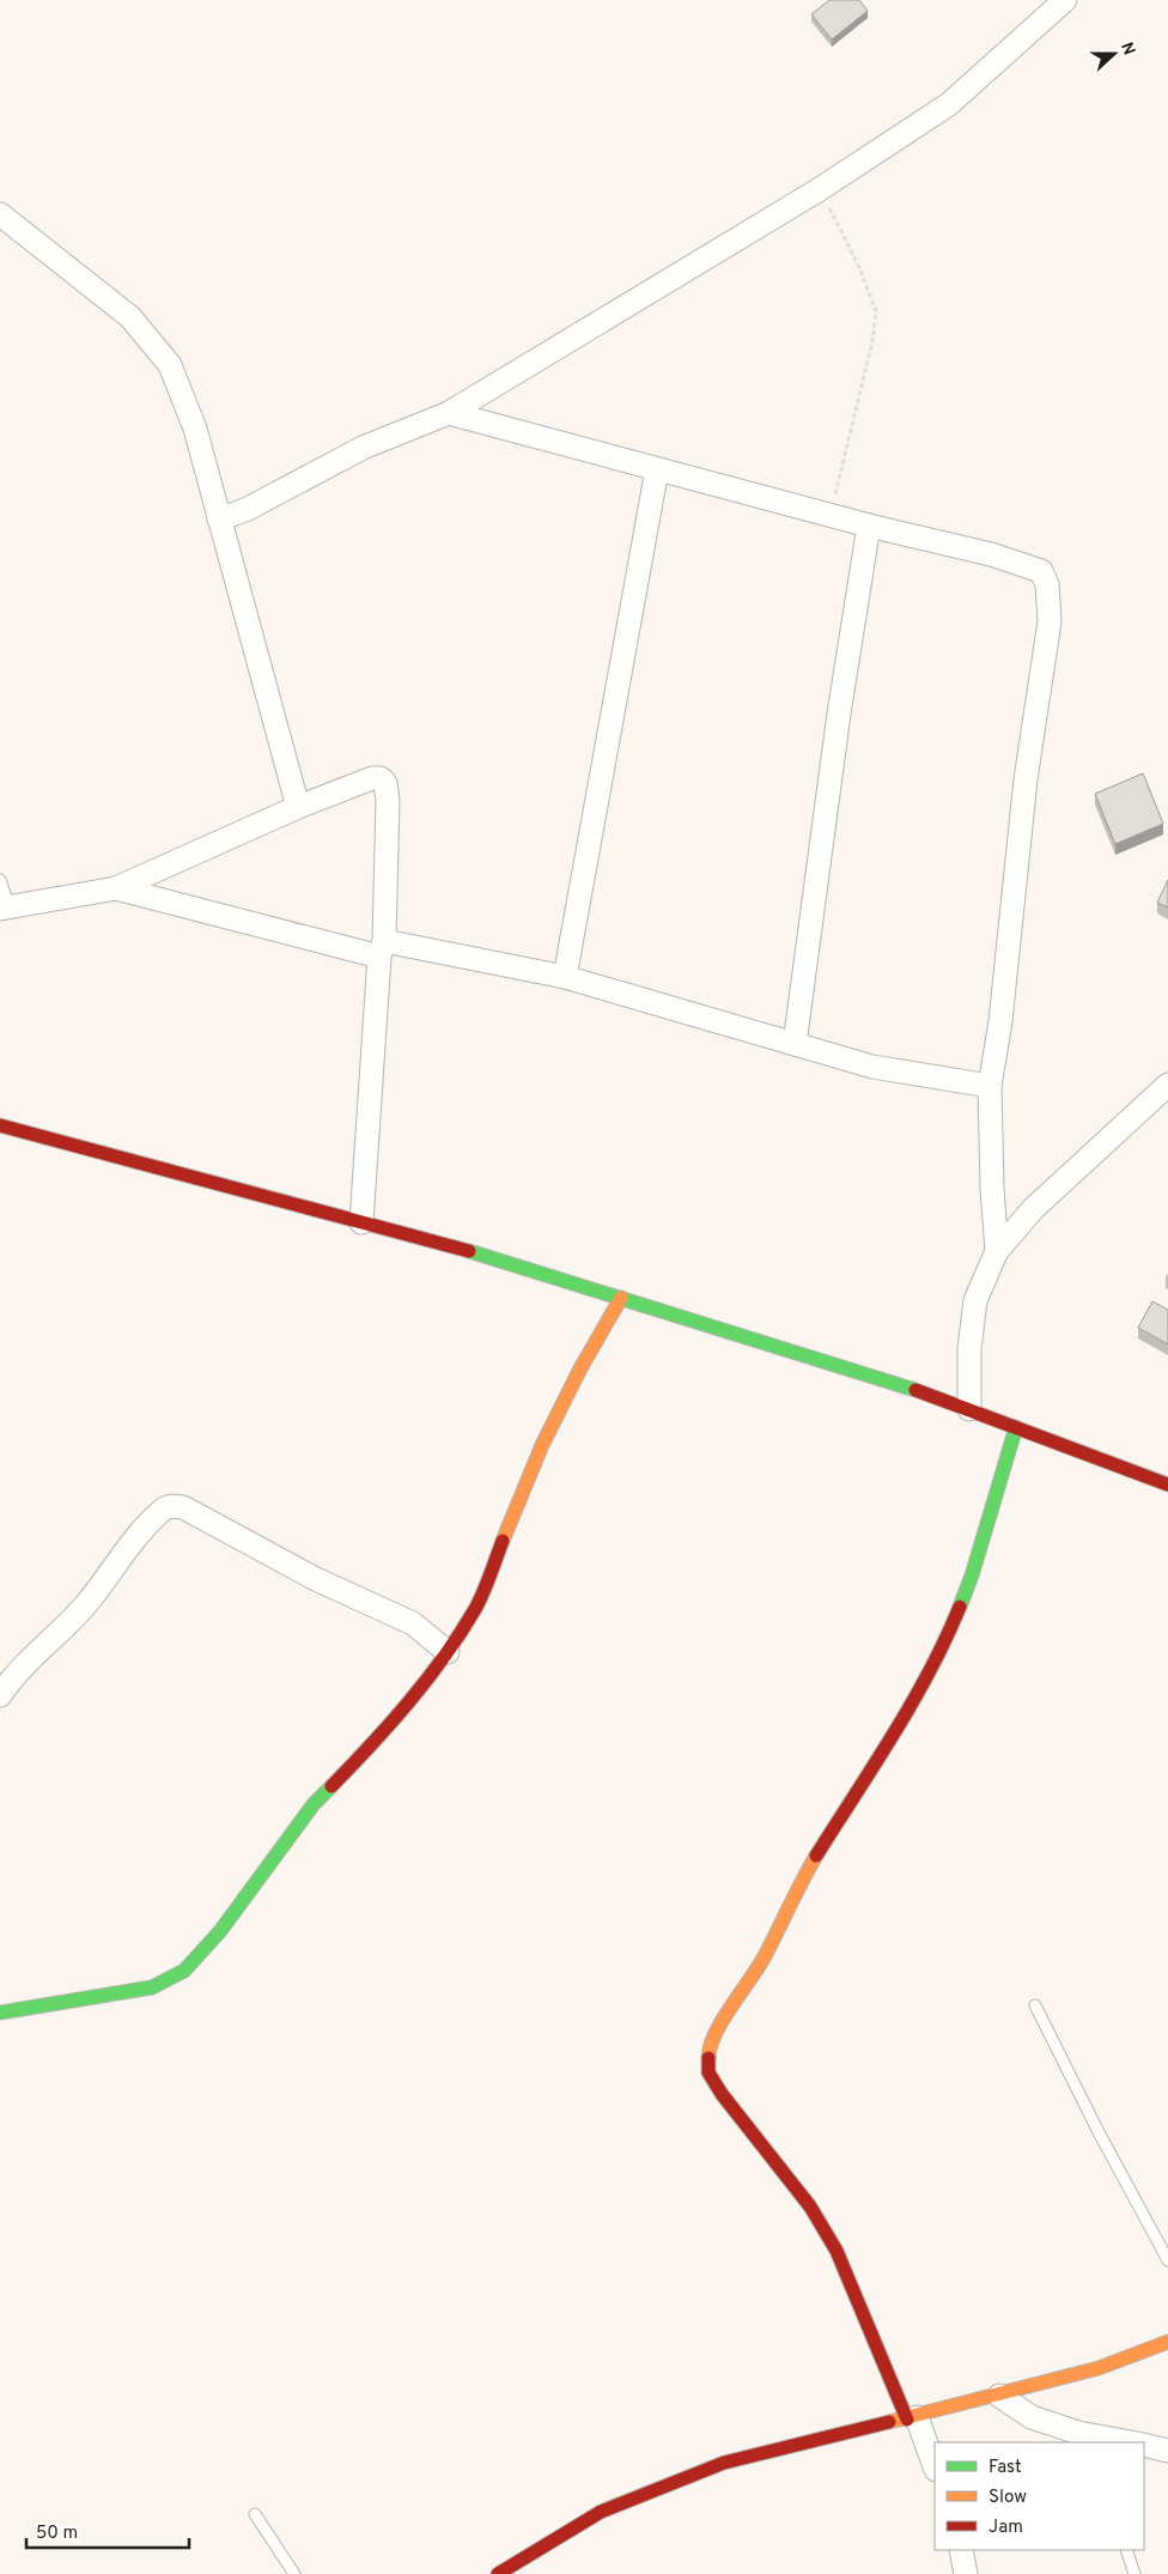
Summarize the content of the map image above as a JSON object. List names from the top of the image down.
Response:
{
  "legend": ["Fast", "Slow", "Jam"],
  "scale_bar": "50 m",
  "north": "right"
}
